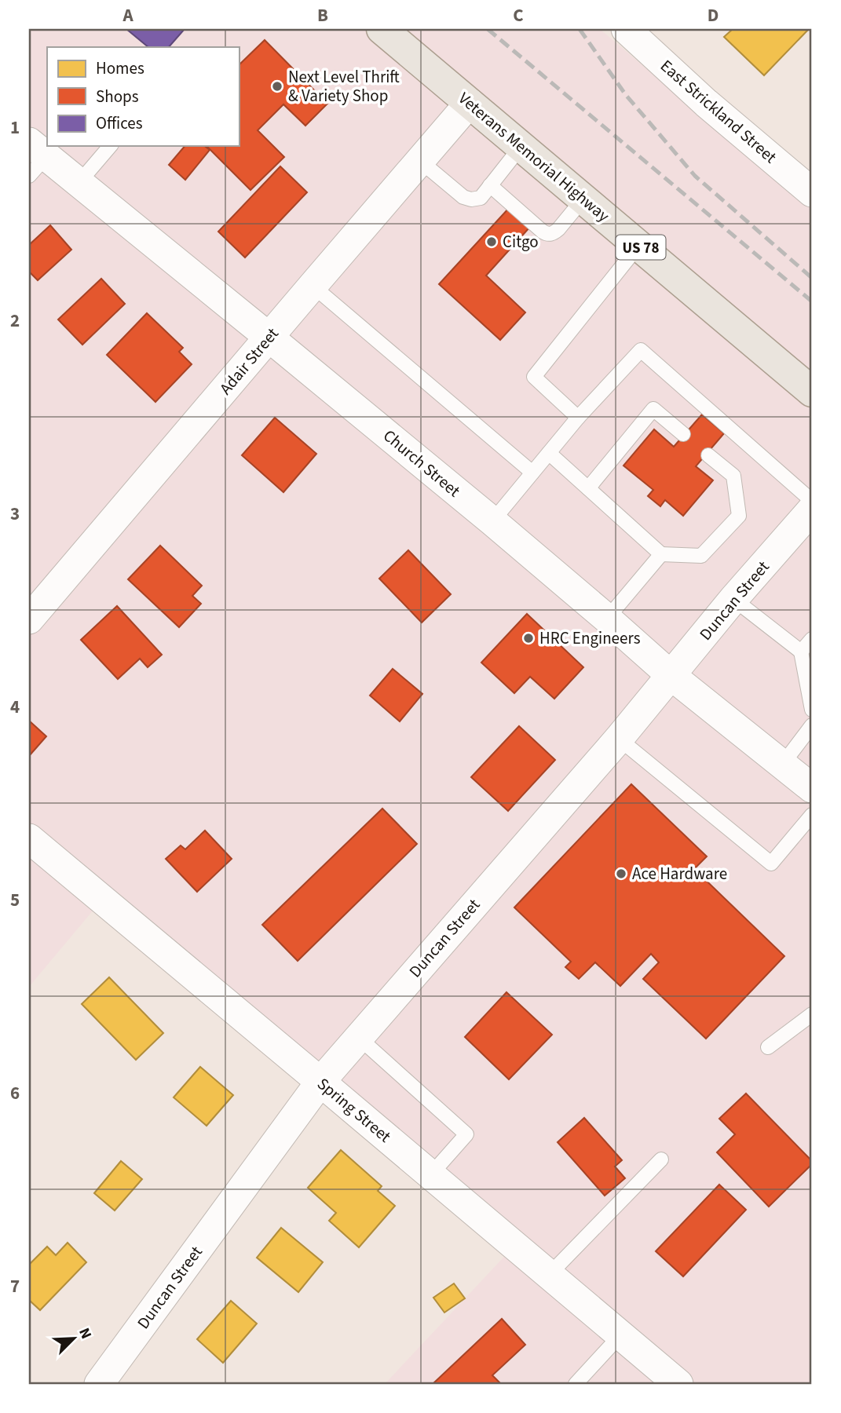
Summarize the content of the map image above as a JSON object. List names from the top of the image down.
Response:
{
  "streets": {
    "main road": ["Veterans Memorial Highway", "US 78"],
    "street": [
      "East Strickland Street",
      "Adair Street",
      "Church Street",
      "Duncan Street",
      "Spring Street"
    ]
  },
  "crossings": [
    ["Veterans Memorial Highway", "Adair Street"],
    ["Adair Street", "Church Street"],
    ["Church Street", "Duncan Street"],
    ["Duncan Street", "Spring Street"]
  ],
  "places": [
    "Next Level Thrift & Variety Shop",
    "Citgo",
    "HRC Engineers",
    "Ace Hardware"
  ],
  "legend": ["Homes", "Shops", "Offices"],
  "north": "top right",
  "grid": {
    "columns": [
      "A",
      "B",
      "C",
      "D"
    ],
    "rows": [
      "1",
      "2",
      "3",
      "4",
      "5",
      "6",
      "7"
    ]
  }
}
